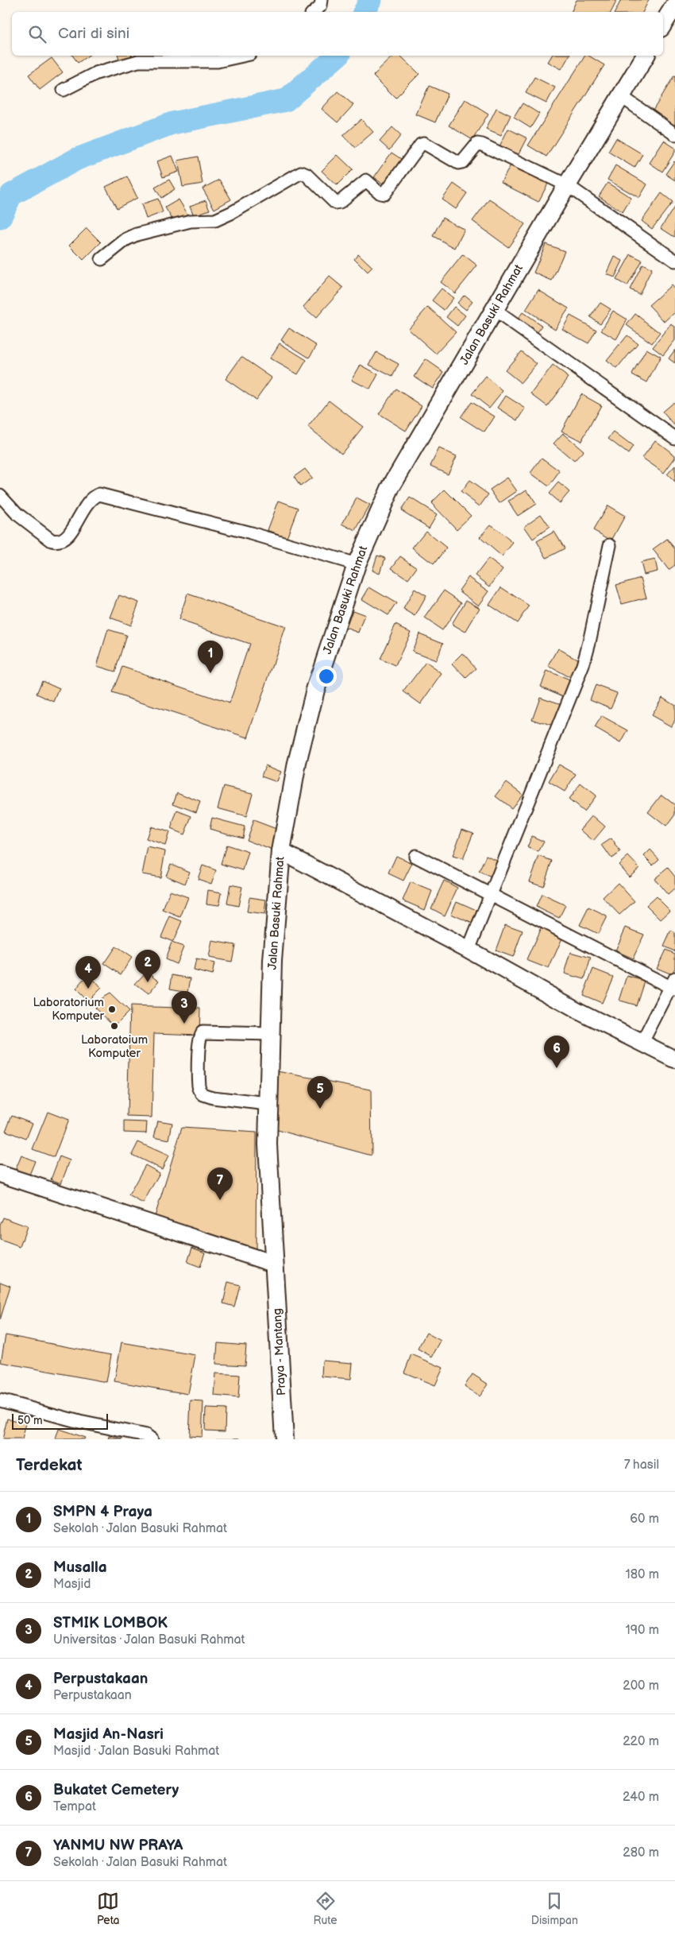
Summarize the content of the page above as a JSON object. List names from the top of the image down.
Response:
{
  "streets": {
    "main road": ["Jalan Basuki Rahmat", "Praya - Mantang"]
  },
  "crossings": [
    ["Jalan Basuki Rahmat", "Praya - Mantang"]
  ],
  "places": ["Laboratorium Komputer", "Laboratoium Komputer"],
  "scale_bar": "50 m",
  "page": {
    "search": "Cari di sini",
    "pins": [
      "1",
      "2",
      "4",
      "3",
      "6",
      "5",
      "7"
    ],
    "scale": "50 m",
    "heading": ["Terdekat", "7 hasil"],
    "list": [
      {
        "mark": "1",
        "name": "SMPN 4 Praya",
        "note": "Sekolah · Jalan Basuki Rahmat",
        "value": "60 m"
      },
      {
        "mark": "2",
        "name": "Musalla",
        "note": "Masjid",
        "value": "180 m"
      },
      {
        "mark": "3",
        "name": "STMIK LOMBOK",
        "note": "Universitas · Jalan Basuki Rahmat",
        "value": "190 m"
      },
      {
        "mark": "4",
        "name": "Perpustakaan",
        "note": "Perpustakaan",
        "value": "200 m"
      },
      {
        "mark": "5",
        "name": "Masjid An-Nasri",
        "note": "Masjid · Jalan Basuki Rahmat",
        "value": "220 m"
      },
      {
        "mark": "6",
        "name": "Bukatet Cemetery",
        "note": "Tempat",
        "value": "240 m"
      },
      {
        "mark": "7",
        "name": "YANMU NW PRAYA",
        "note": "Sekolah · Jalan Basuki Rahmat",
        "value": "280 m"
      }
    ],
    "nav": ["Peta", "Rute", "Disimpan"]
  }
}
